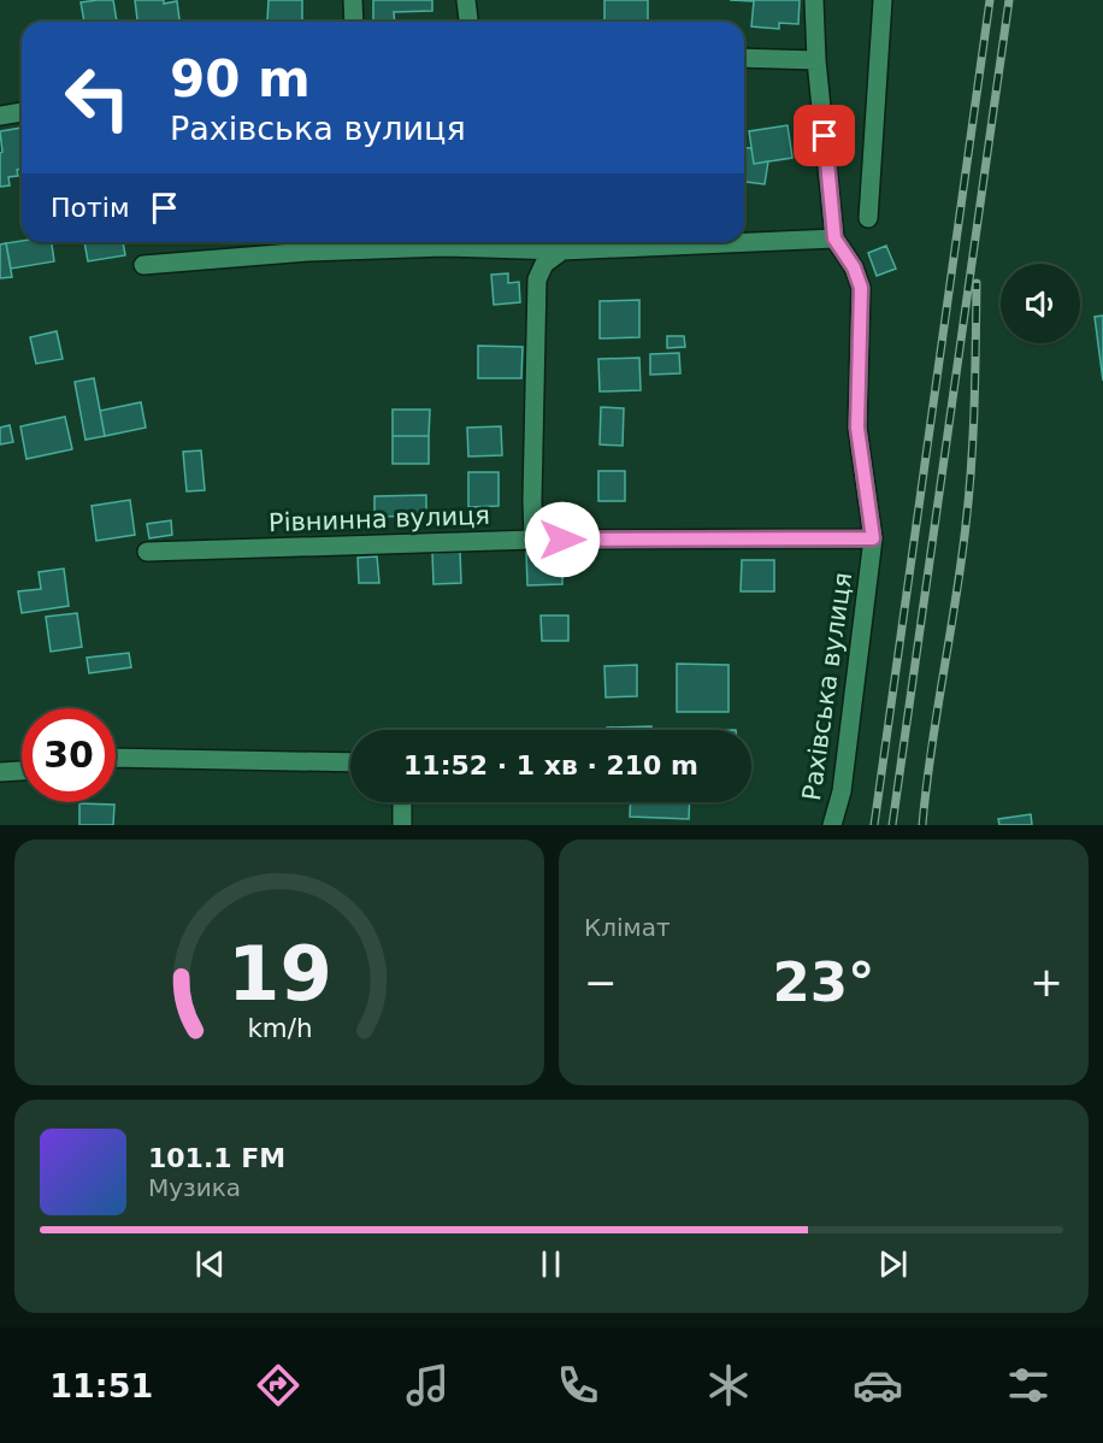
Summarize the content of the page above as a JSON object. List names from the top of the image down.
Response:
{
  "streets": {
    "street": ["Рівнинна вулиця", "Рахівська вулиця"]
  },
  "crossings": [
    ["Рівнинна вулиця", "Рахівська вулиця"]
  ],
  "page": {
    "turn": ["90 m", "Рахівська вулиця"],
    "then": "Потім",
    "limit": "30",
    "trip": "11:52 · 1 хв · 210 m",
    "tile": "Клімат",
    "heat": ["−", "23°", "+"],
    "song": ["101.1 FM", "Музика"],
    "tabs": "11:51",
    "gauge": ["19", "km/h"]
  }
}
